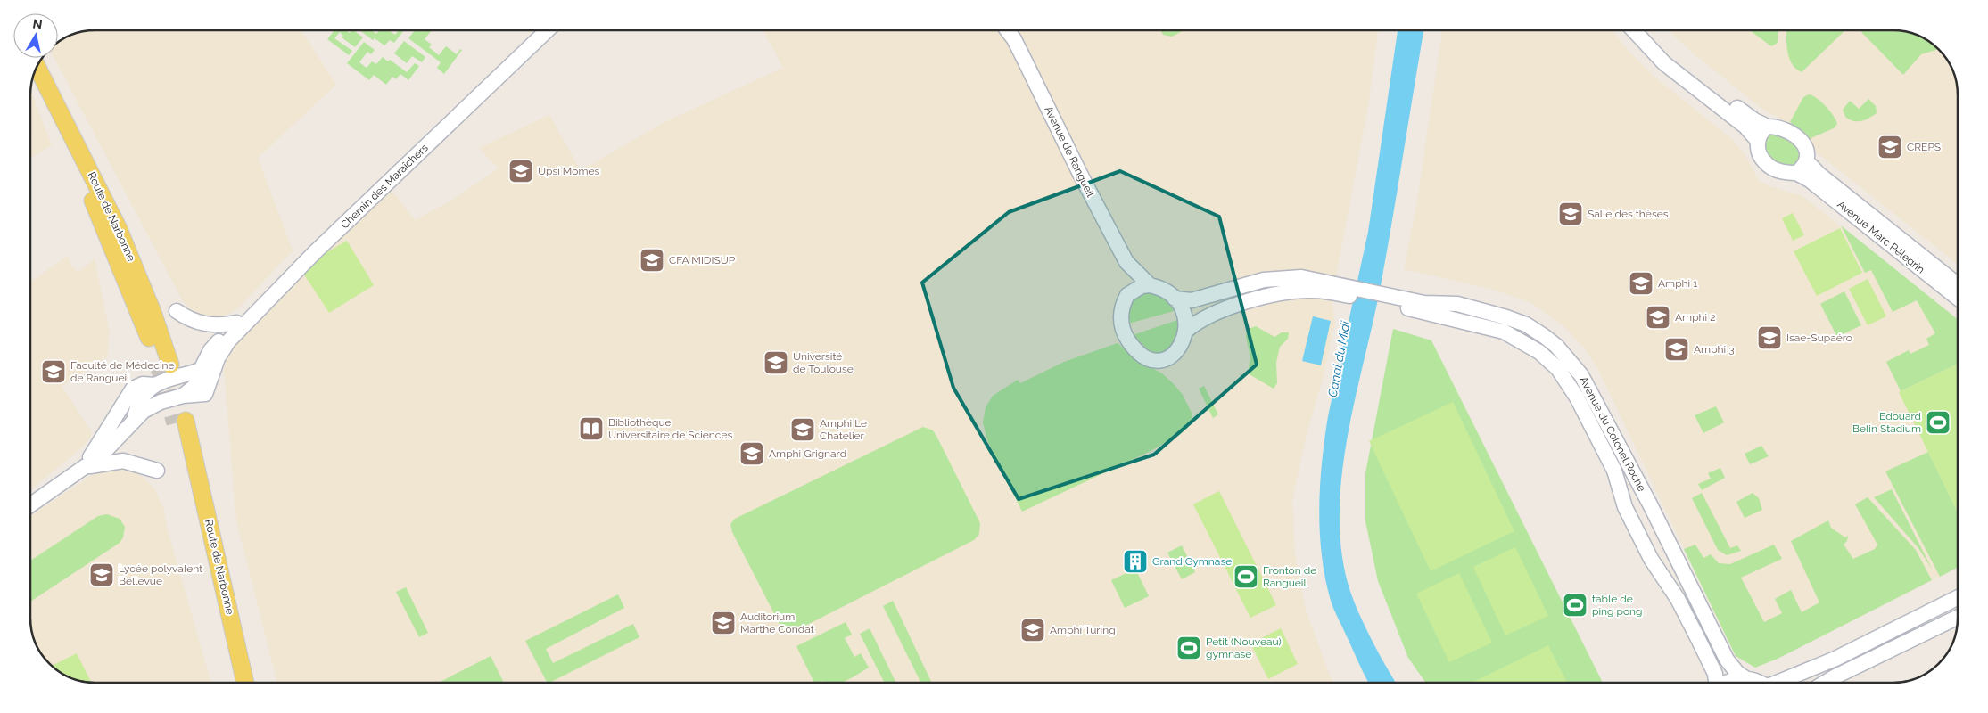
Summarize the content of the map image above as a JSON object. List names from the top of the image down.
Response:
{
  "streets": {
    "main road": ["Route de Narbonne"],
    "street": [
      "Avenue de Rangueil",
      "Chemin des Maraîchers",
      "Avenue Marc Pélegrin",
      "Avenue du Colonel Roche"
    ]
  },
  "water": ["Canal du Midi"],
  "places": {
    "school or university": [
      "CREPS",
      "Upsi Momes",
      "Salle des thèses",
      "CFA MIDISUP",
      "Amphi 1",
      "Amphi 2",
      "Isae-Supaéro",
      "Amphi 3",
      "Université de Toulouse",
      "Faculté de Médecine de Rangueil",
      "Amphi Le Chatelier",
      "Amphi Grignard",
      "Lycée polyvalent Bellevue",
      "Auditorium Marthe Condat",
      "Amphi Turing"
    ],
    "sports": [
      "Edouard Belin Stadium",
      "Fronton de Rangueil",
      "table de ping pong",
      "Petit (Nouveau) gymnase"
    ],
    "library": ["Bibliothèque Universitaire de Sciences"],
    "building": ["Grand Gymnase"]
  },
  "north": "top"
}
